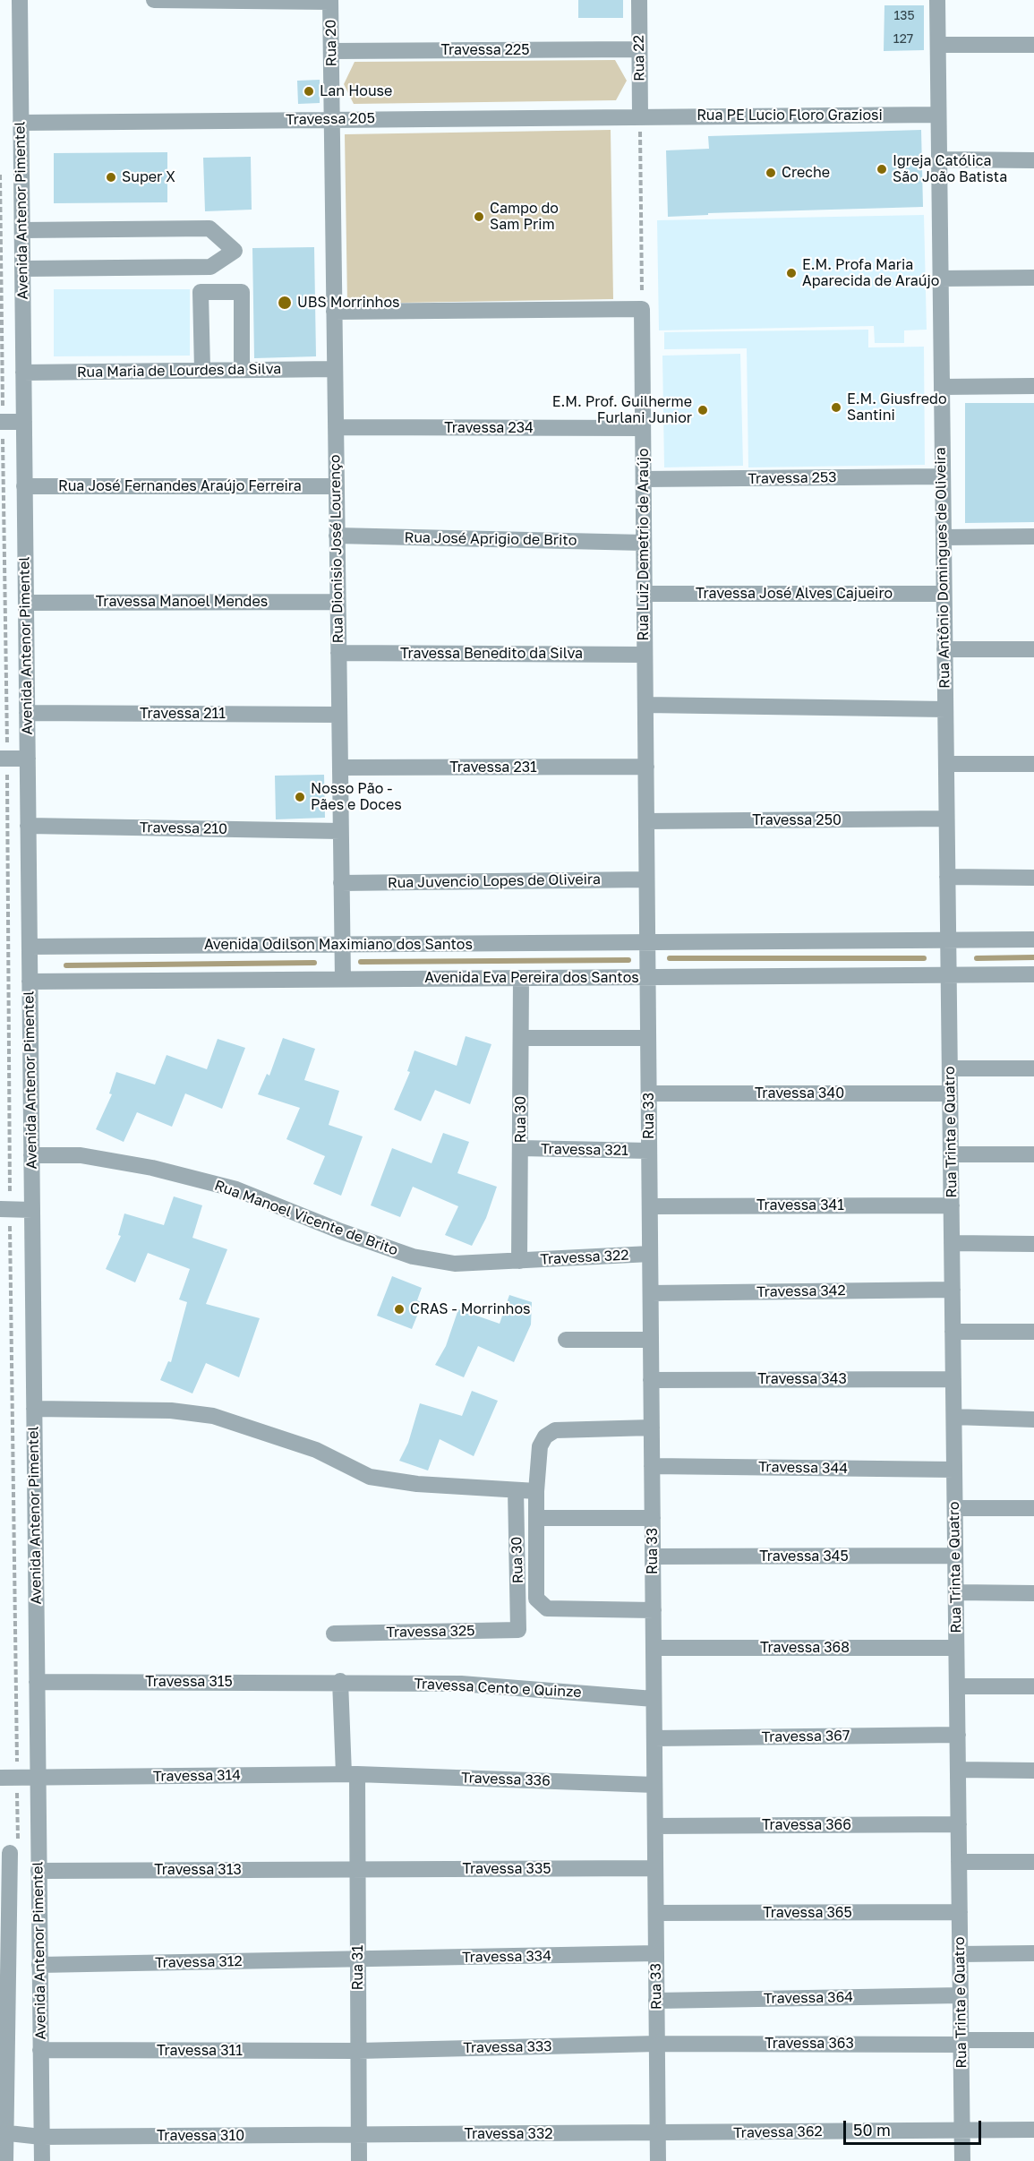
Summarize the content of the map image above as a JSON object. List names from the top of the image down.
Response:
{
  "streets": {
    "street": [
      "Rua 20",
      "Travessa 225",
      "Rua 22",
      "Rua PE Lucio Floro Graziosi",
      "Travessa 205",
      "Avenida Antenor Pimentel",
      "Rua Maria de Lourdes da Silva",
      "Travessa 234",
      "Travessa 253",
      "Rua José Fernandes Araújo Ferreira",
      "Rua José Aprigio de Brito",
      "Rua Luiz Demetrio de Araújo",
      "Rua Dionisio José Lourenço",
      "Rua Antônio Domingues de Oliveira",
      "Travessa José Alves Cajueiro",
      "Travessa Manoel Mendes",
      "Travessa Benedito da Silva",
      "Travessa 211",
      "Travessa 231",
      "Travessa 250",
      "Travessa 210",
      "Rua Juvencio Lopes de Oliveira",
      "Avenida Odilson Maximiano dos Santos",
      "Avenida Eva Pereira dos Santos",
      "Travessa 340",
      "Rua 33",
      "Rua 30",
      "Rua Trinta e Quatro",
      "Travessa 321",
      "Travessa 341",
      "Rua Manoel Vicente de Brito",
      "Travessa 322",
      "Travessa 342",
      "Travessa 343",
      "Travessa 344",
      "Travessa 345",
      "Travessa 325",
      "Travessa 368",
      "Travessa 315",
      "Travessa Cento e Quinze",
      "Travessa 367",
      "Travessa 314",
      "Travessa 336",
      "Travessa 366",
      "Travessa 335",
      "Travessa 313",
      "Travessa 365",
      "Travessa 334",
      "Travessa 312",
      "Rua 31",
      "Travessa 364",
      "Travessa 363",
      "Travessa 333",
      "Travessa 311",
      "Travessa 362",
      "Travessa 332",
      "Travessa 310"
    ]
  },
  "crossings": [
    ["Rua 20", "Travessa 225"],
    ["Rua 20", "Travessa 205"],
    ["Rua 20", "Rua Dionisio José Lourenço"],
    ["Travessa 225", "Rua 22"],
    ["Rua 22", "Rua PE Lucio Floro Graziosi"],
    ["Rua 22", "Travessa 205"],
    ["Rua PE Lucio Floro Graziosi", "Travessa 205"],
    ["Rua PE Lucio Floro Graziosi", "Rua Antônio Domingues de Oliveira"],
    ["Travessa 205", "Avenida Antenor Pimentel"],
    ["Travessa 205", "Rua Dionisio José Lourenço"],
    ["Avenida Antenor Pimentel", "Rua Maria de Lourdes da Silva"],
    ["Avenida Antenor Pimentel", "Rua José Fernandes Araújo Ferreira"],
    ["Avenida Antenor Pimentel", "Travessa Manoel Mendes"],
    ["Avenida Antenor Pimentel", "Travessa 211"],
    ["Avenida Antenor Pimentel", "Travessa 210"],
    ["Avenida Antenor Pimentel", "Avenida Odilson Maximiano dos Santos"],
    ["Avenida Antenor Pimentel", "Avenida Eva Pereira dos Santos"],
    ["Avenida Antenor Pimentel", "Rua Manoel Vicente de Brito"],
    ["Avenida Antenor Pimentel", "Travessa 315"],
    ["Avenida Antenor Pimentel", "Travessa 314"],
    ["Avenida Antenor Pimentel", "Travessa 313"],
    ["Avenida Antenor Pimentel", "Travessa 312"],
    ["Avenida Antenor Pimentel", "Travessa 311"],
    ["Avenida Antenor Pimentel", "Travessa 310"],
    ["Rua Maria de Lourdes da Silva", "Rua Dionisio José Lourenço"],
    ["Travessa 234", "Rua Luiz Demetrio de Araújo"],
    ["Travessa 234", "Rua Dionisio José Lourenço"],
    ["Travessa 253", "Rua Luiz Demetrio de Araújo"],
    ["Travessa 253", "Rua Antônio Domingues de Oliveira"],
    ["Rua José Fernandes Araújo Ferreira", "Rua Dionisio José Lourenço"],
    ["Rua José Aprigio de Brito", "Rua Luiz Demetrio de Araújo"],
    ["Rua José Aprigio de Brito", "Rua Dionisio José Lourenço"],
    ["Rua Luiz Demetrio de Araújo", "Travessa José Alves Cajueiro"],
    ["Rua Luiz Demetrio de Araújo", "Travessa Benedito da Silva"],
    ["Rua Luiz Demetrio de Araújo", "Travessa 231"],
    ["Rua Luiz Demetrio de Araújo", "Travessa 250"],
    ["Rua Luiz Demetrio de Araújo", "Rua Juvencio Lopes de Oliveira"],
    ["Rua Luiz Demetrio de Araújo", "Avenida Odilson Maximiano dos Santos"],
    ["Rua Luiz Demetrio de Araújo", "Rua 33"],
    ["Rua Dionisio José Lourenço", "Travessa Manoel Mendes"],
    ["Rua Dionisio José Lourenço", "Travessa Benedito da Silva"],
    ["Rua Dionisio José Lourenço", "Travessa 211"],
    ["Rua Dionisio José Lourenço", "Travessa 231"],
    ["Rua Dionisio José Lourenço", "Travessa 210"],
    ["Rua Dionisio José Lourenço", "Rua Juvencio Lopes de Oliveira"],
    ["Rua Dionisio José Lourenço", "Avenida Odilson Maximiano dos Santos"],
    ["Rua Dionisio José Lourenço", "Avenida Eva Pereira dos Santos"],
    ["Rua Antônio Domingues de Oliveira", "Travessa José Alves Cajueiro"],
    ["Rua Antônio Domingues de Oliveira", "Travessa 250"],
    ["Rua Antônio Domingues de Oliveira", "Avenida Eva Pereira dos Santos"],
    ["Rua Antônio Domingues de Oliveira", "Rua Trinta e Quatro"],
    ["Avenida Odilson Maximiano dos Santos", "Rua 33"],
    ["Avenida Eva Pereira dos Santos", "Rua 33"],
    ["Avenida Eva Pereira dos Santos", "Rua 30"],
    ["Avenida Eva Pereira dos Santos", "Rua Trinta e Quatro"],
    ["Travessa 340", "Rua 33"],
    ["Travessa 340", "Rua Trinta e Quatro"],
    ["Rua 33", "Travessa 321"],
    ["Rua 33", "Travessa 341"],
    ["Rua 33", "Travessa 322"],
    ["Rua 33", "Travessa 342"],
    ["Rua 33", "Travessa 343"],
    ["Rua 33", "Travessa 344"],
    ["Rua 33", "Travessa 345"],
    ["Rua 33", "Travessa 368"],
    ["Rua 33", "Travessa Cento e Quinze"],
    ["Rua 33", "Travessa 367"],
    ["Rua 33", "Travessa 336"],
    ["Rua 33", "Travessa 366"],
    ["Rua 33", "Travessa 335"],
    ["Rua 33", "Travessa 365"],
    ["Rua 33", "Travessa 334"],
    ["Rua 33", "Travessa 364"],
    ["Rua 33", "Travessa 363"],
    ["Rua 33", "Travessa 333"],
    ["Rua 33", "Travessa 362"],
    ["Rua 33", "Travessa 332"],
    ["Rua 30", "Travessa 321"],
    ["Rua 30", "Rua Manoel Vicente de Brito"],
    ["Rua 30", "Travessa 322"],
    ["Rua 30", "Travessa 325"],
    ["Rua Trinta e Quatro", "Travessa 341"],
    ["Rua Trinta e Quatro", "Travessa 342"],
    ["Rua Trinta e Quatro", "Travessa 343"],
    ["Rua Trinta e Quatro", "Travessa 344"],
    ["Rua Trinta e Quatro", "Travessa 345"],
    ["Rua Trinta e Quatro", "Travessa 368"],
    ["Rua Trinta e Quatro", "Travessa 367"],
    ["Rua Trinta e Quatro", "Travessa 366"],
    ["Rua Trinta e Quatro", "Travessa 365"],
    ["Rua Trinta e Quatro", "Travessa 364"],
    ["Rua Trinta e Quatro", "Travessa 363"],
    ["Rua Trinta e Quatro", "Travessa 362"],
    ["Rua Manoel Vicente de Brito", "Travessa 322"],
    ["Travessa 315", "Travessa Cento e Quinze"],
    ["Travessa 315", "Rua 31"],
    ["Travessa Cento e Quinze", "Rua 31"],
    ["Travessa 314", "Travessa 336"],
    ["Travessa 314", "Rua 31"],
    ["Travessa 336", "Rua 31"],
    ["Travessa 335", "Travessa 313"],
    ["Travessa 335", "Rua 31"],
    ["Travessa 313", "Rua 31"],
    ["Travessa 334", "Travessa 312"],
    ["Travessa 334", "Rua 31"],
    ["Travessa 312", "Rua 31"],
    ["Rua 31", "Travessa 333"],
    ["Rua 31", "Travessa 311"],
    ["Rua 31", "Travessa 332"],
    ["Rua 31", "Travessa 310"],
    ["Travessa 363", "Travessa 333"],
    ["Travessa 333", "Travessa 311"],
    ["Travessa 362", "Travessa 332"],
    ["Travessa 332", "Travessa 310"]
  ],
  "places": [
    "Lan House",
    "Igreja Católica São João Batista",
    "Creche",
    "Super X",
    "Campo do Sam Prim",
    "E.M. Profª Maria Aparecida de Araújo",
    "UBS Morrinhos",
    "E.M. Giusfredo Santini",
    "E.M. Prof. Guilherme Furlani Junior",
    "Nosso Pão - Pães e Doces",
    "CRAS - Morrinhos"
  ],
  "house_numbers": ["135", "127"],
  "scale_bar": "50 m"
}
